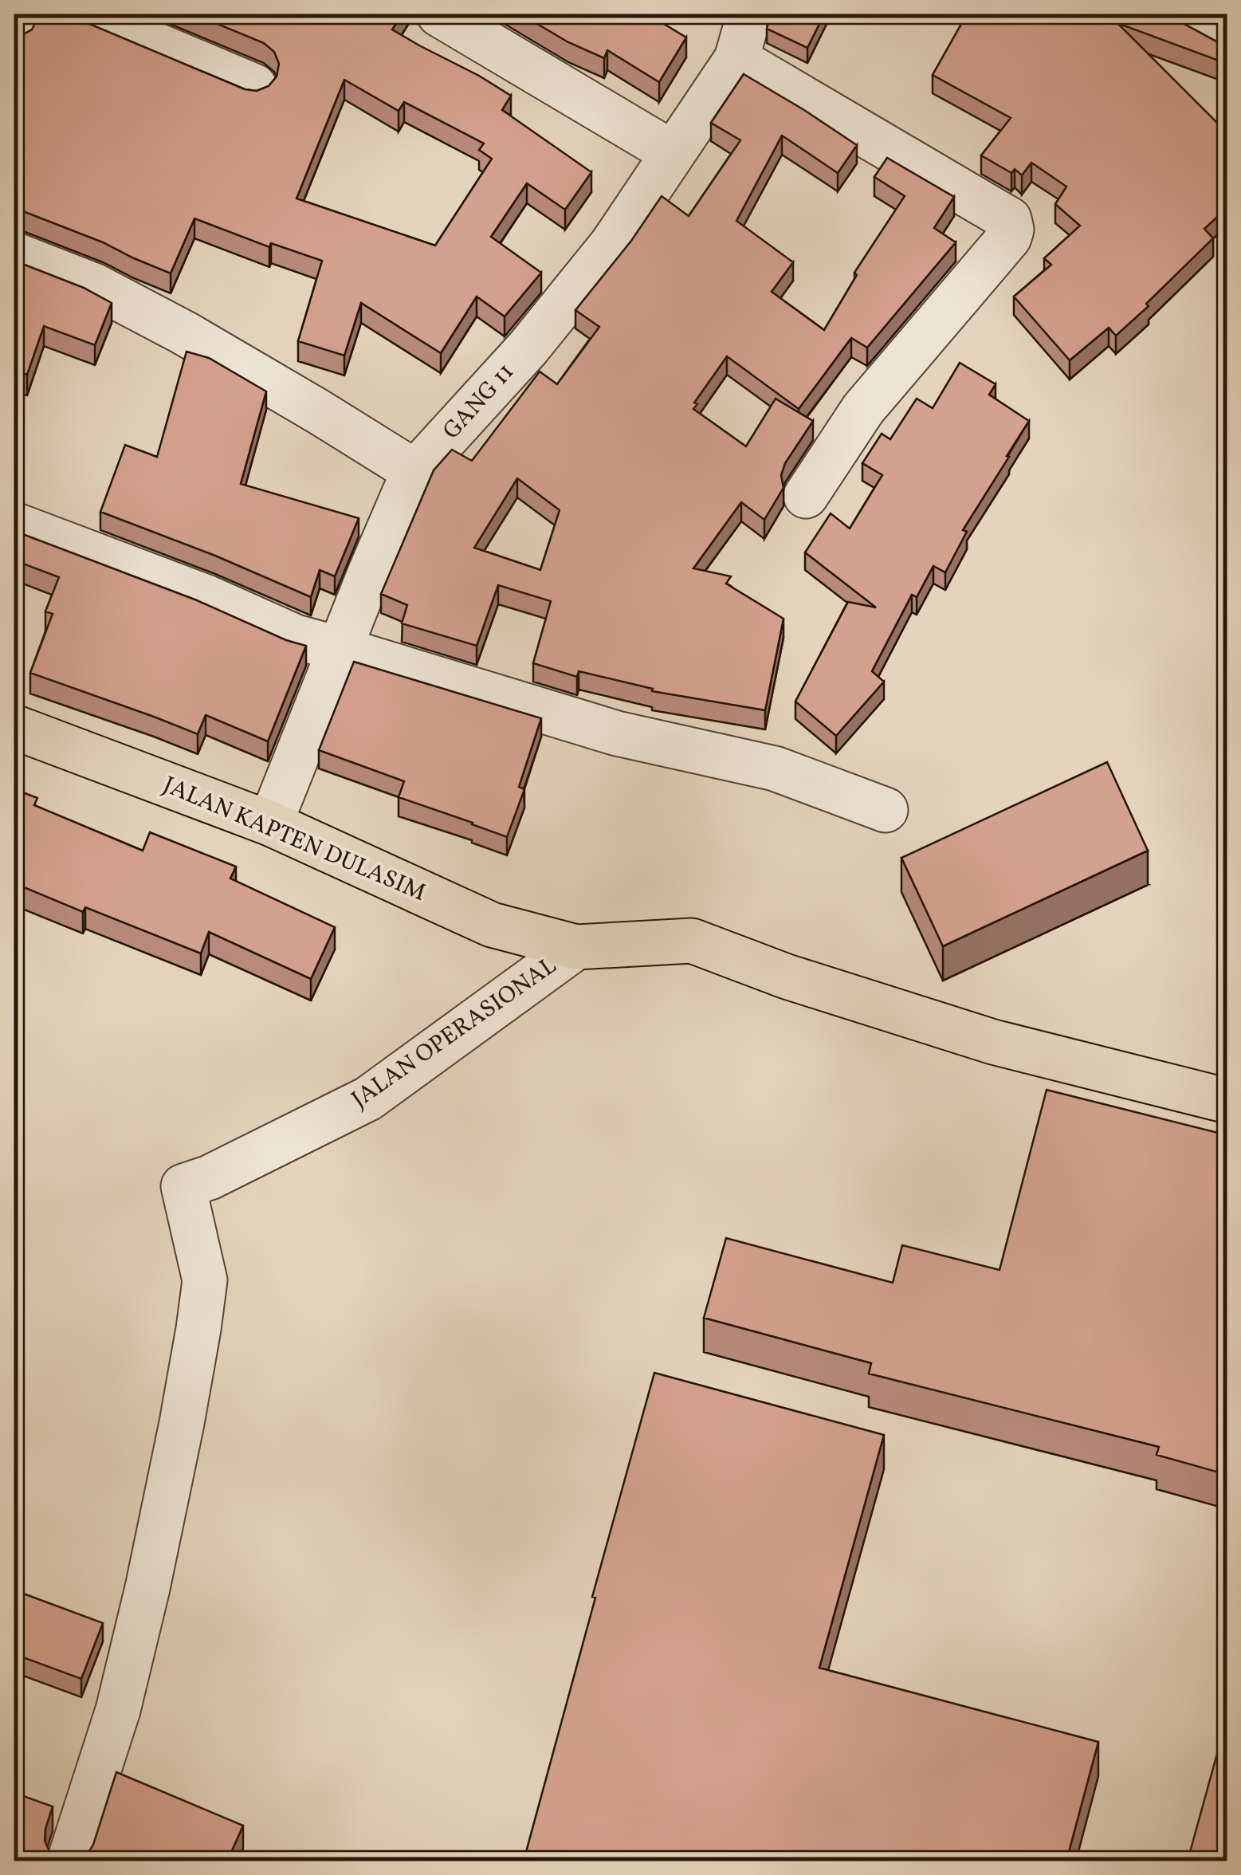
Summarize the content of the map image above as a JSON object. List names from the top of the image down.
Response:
{
  "streets": {
    "main road": ["JALAN KAPTEN DULASIM", "JALAN OPERASIONAL"],
    "street": ["GANG 11"]
  },
  "crossings": [
    ["GANG 11", "JALAN KAPTEN DULASIM"],
    ["JALAN KAPTEN DULASIM", "JALAN OPERASIONAL"]
  ]
}
